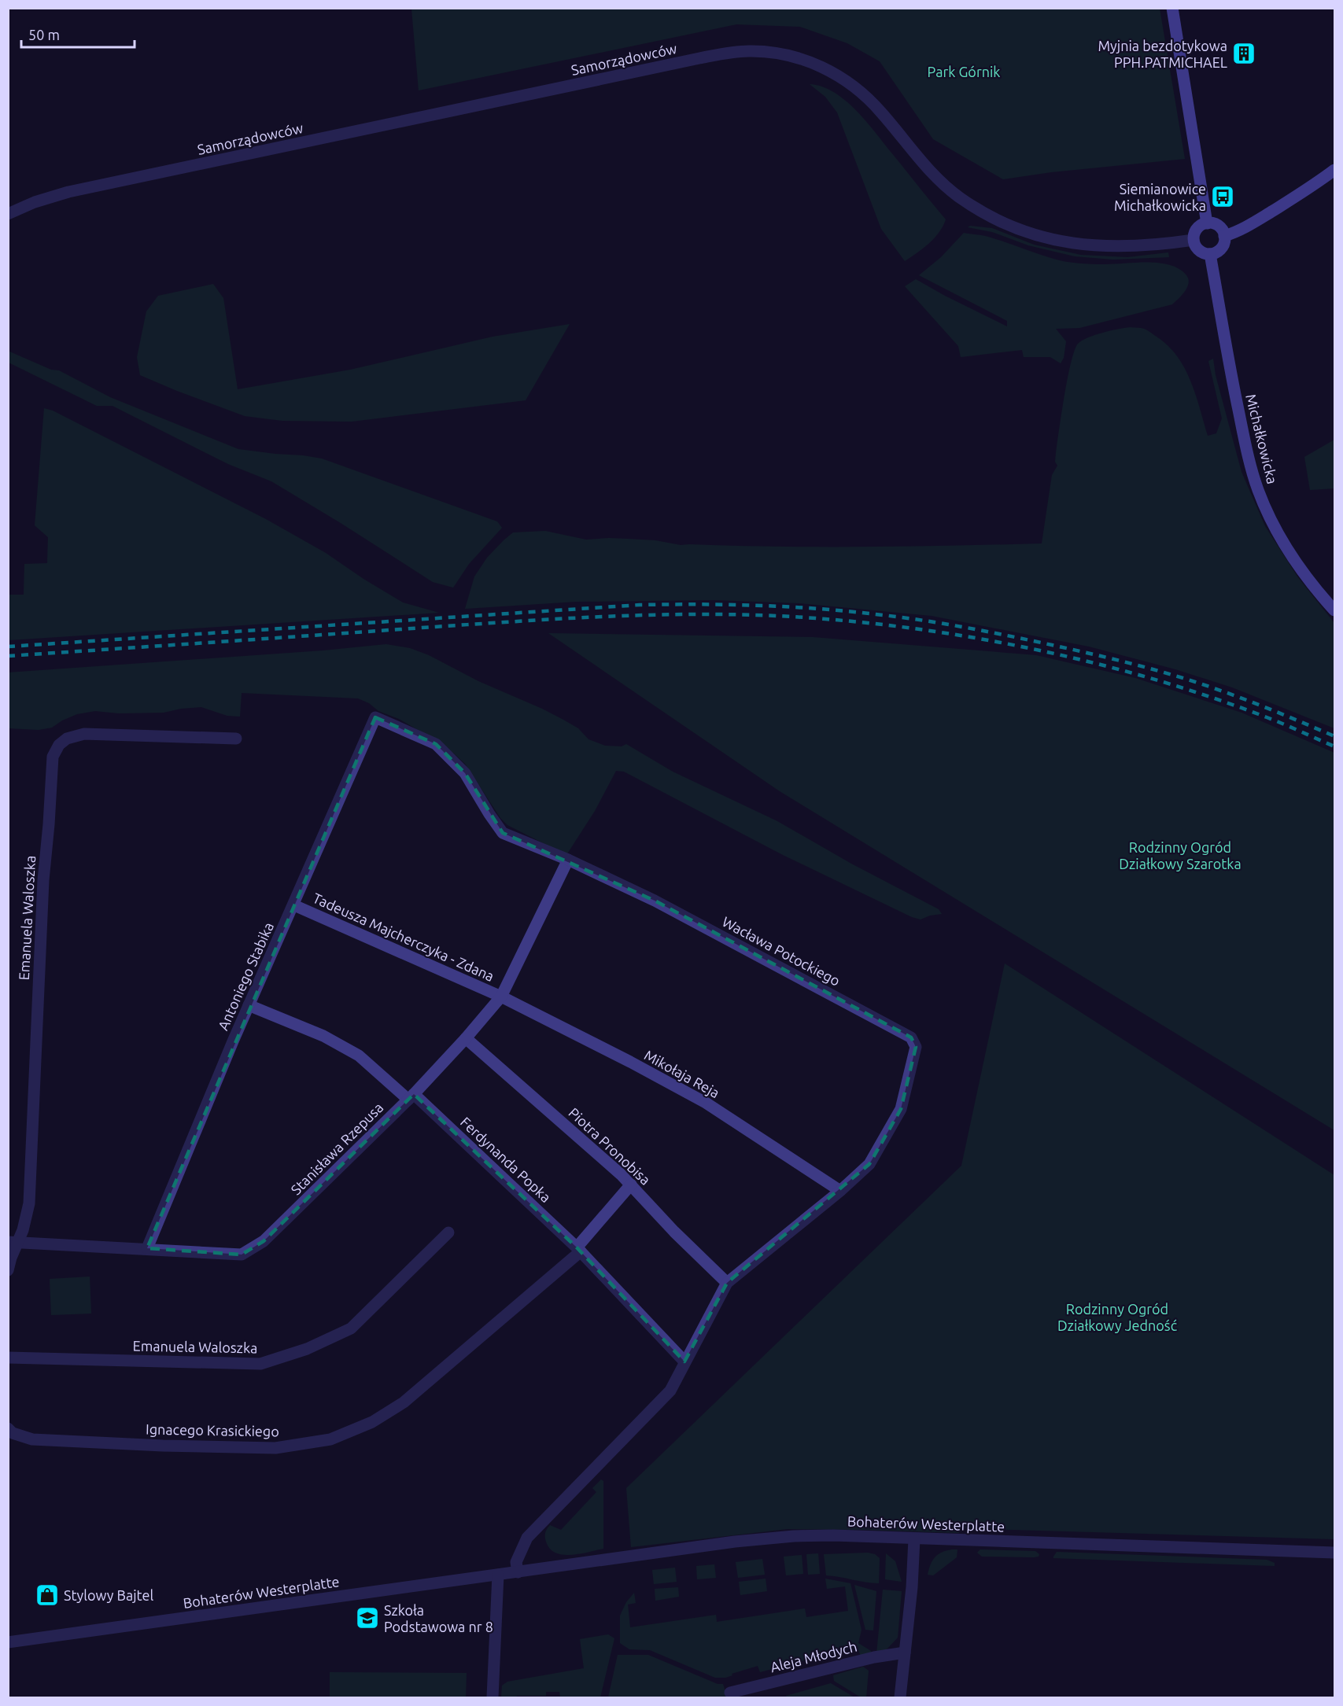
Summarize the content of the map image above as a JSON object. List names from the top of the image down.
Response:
{
  "streets": {
    "street": [
      "Samorządowców",
      "Michałkowicka",
      "Emanuela Waloszka",
      "Tadeusza Majcherczyka - Zdana",
      "Wacława Potockiego",
      "Antoniego Stabika",
      "Mikołaja Reja",
      "Piotra Pronobisa",
      "Stanisława Rzepusa",
      "Ferdynanda Popka",
      "Ignacego Krasickiego",
      "Bohaterów Westerplatte",
      "Aleja Młodych"
    ]
  },
  "crossings": [
    ["Samorządowców", "Michałkowicka"],
    ["Emanuela Waloszka", "Stanisława Rzepusa"],
    ["Tadeusza Majcherczyka - Zdana", "Antoniego Stabika"],
    ["Tadeusza Majcherczyka - Zdana", "Mikołaja Reja"],
    ["Tadeusza Majcherczyka - Zdana", "Stanisława Rzepusa"],
    ["Wacława Potockiego", "Antoniego Stabika"],
    ["Wacława Potockiego", "Mikołaja Reja"],
    ["Wacława Potockiego", "Piotra Pronobisa"],
    ["Wacława Potockiego", "Stanisława Rzepusa"],
    ["Antoniego Stabika", "Stanisława Rzepusa"],
    ["Antoniego Stabika", "Ferdynanda Popka"],
    ["Mikołaja Reja", "Stanisława Rzepusa"],
    ["Piotra Pronobisa", "Stanisława Rzepusa"],
    ["Piotra Pronobisa", "Ignacego Krasickiego"],
    ["Stanisława Rzepusa", "Ferdynanda Popka"],
    ["Ferdynanda Popka", "Ignacego Krasickiego"]
  ],
  "parks": ["Park Górnik", "Rodzinny Ogród Działkowy Szarotka", "Rodzinny Ogród Działkowy Jedność"],
  "places": {
    "building": ["Myjnia bezdotykowa PPH.PATMICHAEL"],
    "bus stop": ["Siemianowice Michałkowicka"],
    "shop": ["Stylowy Bajtel"],
    "school or university": ["Szkoła Podstawowa nr 8"]
  },
  "scale_bar": "50 m"
}
